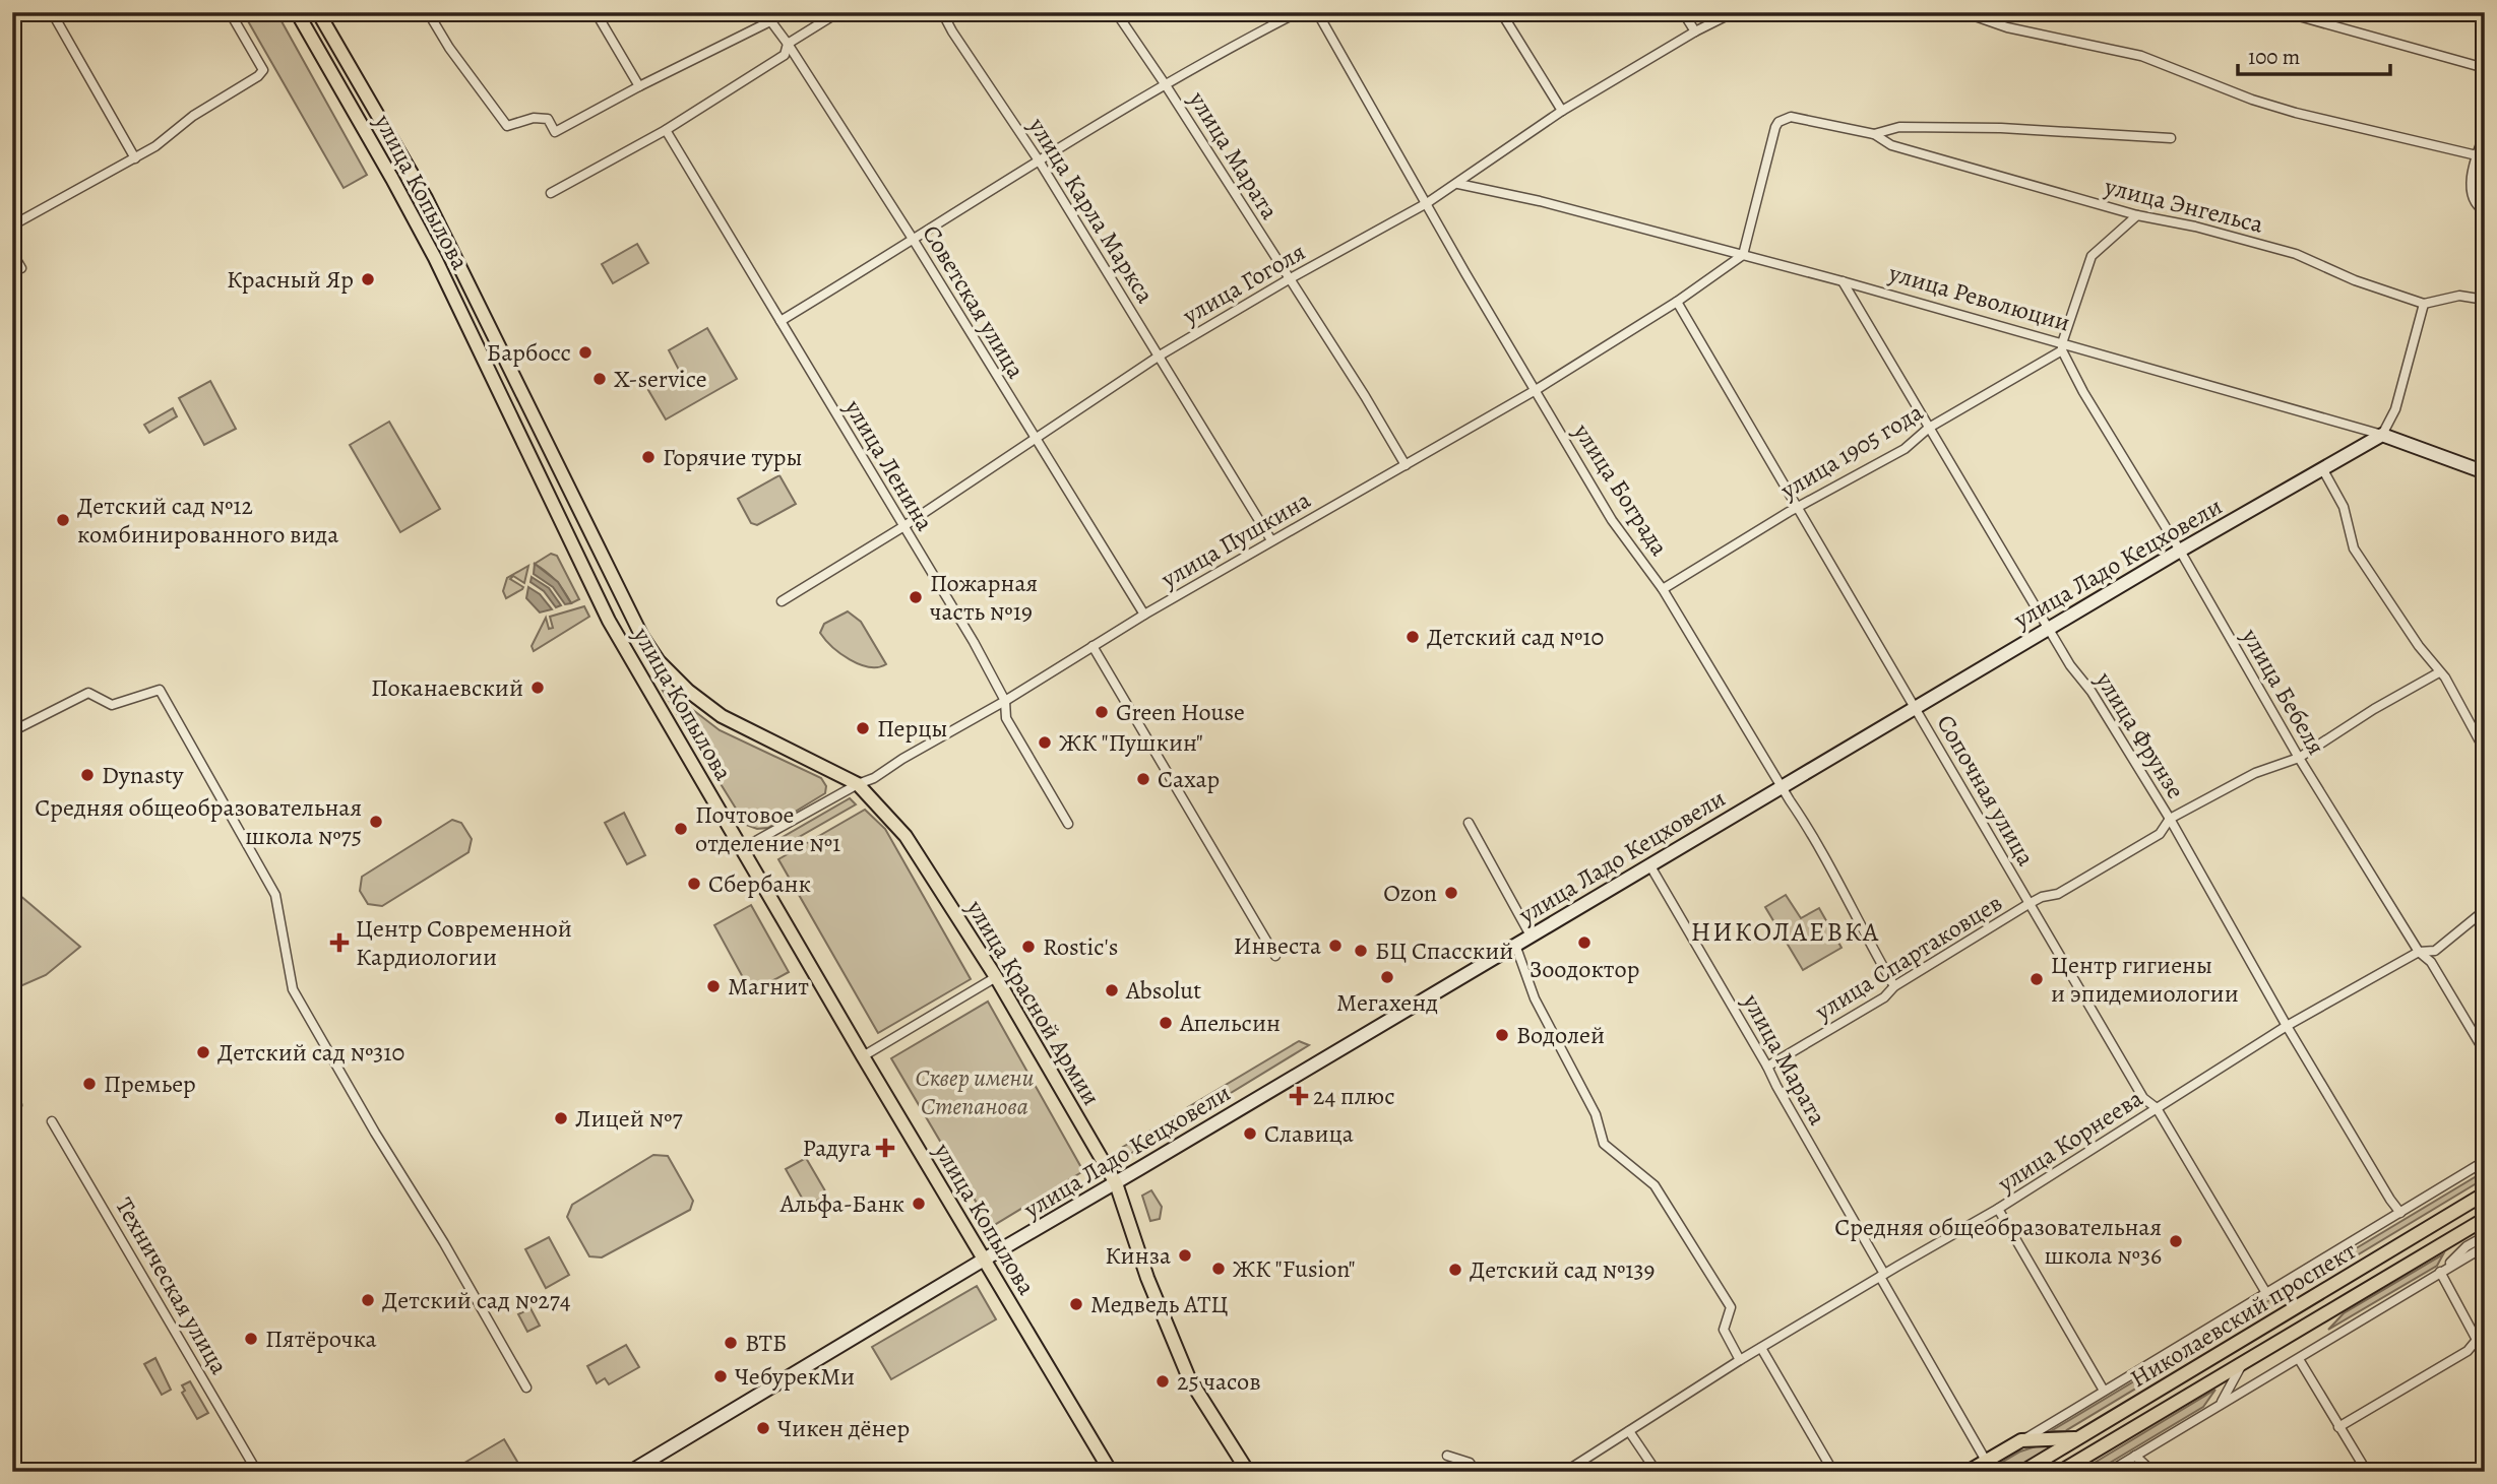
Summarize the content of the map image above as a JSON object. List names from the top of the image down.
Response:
{
  "streets": {
    "main road": [
      "улица Копылова",
      "улица Революции",
      "улица Ладо Кецховели",
      "улица Красной Армии",
      "Николаевский проспект"
    ],
    "street": [
      "улица Марата",
      "улица Энгельса",
      "улица Карла Маркса",
      "улица Гоголя",
      "Советская улица",
      "улица 1905 года",
      "улица Ленина",
      "улица Бограда",
      "улица Пушкина",
      "улица Бебеля",
      "улица Фрунзе",
      "Сопочная улица",
      "улица Спартаковцев",
      "улица Корнеева",
      "Техническая улица"
    ]
  },
  "crossings": [
    ["улица Марата", "улица Гоголя"],
    ["улица Марата", "улица Пушкина"],
    ["улица Марата", "улица Ладо Кецховели"],
    ["улица Марата", "улица Спартаковцев"],
    ["улица Марата", "улица Корнеева"],
    ["улица Копылова", "улица Пушкина"],
    ["улица Копылова", "улица Ладо Кецховели"],
    ["улица Копылова", "улица Красной Армии"],
    ["улица Энгельса", "улица Революции"],
    ["улица Энгельса", "улица Пушкина"],
    ["улица Карла Маркса", "улица Гоголя"],
    ["улица Карла Маркса", "улица Пушкина"],
    ["улица Гоголя", "улица Революции"],
    ["улица Гоголя", "Советская улица"],
    ["улица Гоголя", "улица Ленина"],
    ["улица Гоголя", "улица Бограда"],
    ["улица Революции", "улица 1905 года"],
    ["улица Революции", "улица Пушкина"],
    ["улица Революции", "улица Ладо Кецховели"],
    ["улица Революции", "улица Бебеля"],
    ["улица Революции", "улица Фрунзе"],
    ["Советская улица", "улица Пушкина"],
    ["улица 1905 года", "улица Бограда"],
    ["улица 1905 года", "улица Бебеля"],
    ["улица 1905 года", "улица Фрунзе"],
    ["улица 1905 года", "Сопочная улица"],
    ["улица Ленина", "улица Пушкина"],
    ["улица Бограда", "улица Пушкина"],
    ["улица Бограда", "улица Ладо Кецховели"],
    ["улица Бограда", "улица Спартаковцев"],
    ["улица Пушкина", "Сопочная улица"],
    ["улица Пушкина", "улица Красной Армии"],
    ["улица Ладо Кецховели", "улица Бебеля"],
    ["улица Ладо Кецховели", "улица Фрунзе"],
    ["улица Ладо Кецховели", "Сопочная улица"],
    ["улица Ладо Кецховели", "улица Красной Армии"],
    ["улица Бебеля", "улица Спартаковцев"],
    ["улица Бебеля", "улица Корнеева"],
    ["улица Фрунзе", "улица Спартаковцев"],
    ["улица Фрунзе", "улица Корнеева"],
    ["Сопочная улица", "улица Спартаковцев"],
    ["Сопочная улица", "улица Корнеева"]
  ],
  "districts": ["НИКОЛАЕВКА"],
  "parks": ["Сквер имени Степанова"],
  "places": {
    "other": [
      "Красный Яр",
      "Барбосс",
      "X-service",
      "Горячие туры",
      "Детский сад №12 комбинированного вида",
      "Пожарная часть №19",
      "Детский сад №10",
      "Поканаевский",
      "Green House",
      "Перцы",
      "ЖК \"Пушкин\"",
      "Dynasty",
      "Сахар",
      "Средняя общеобразовательная школа №75",
      "Почтовое отделение №1",
      "Сбербанк",
      "Ozon",
      "Зоодоктор",
      "Инвеста",
      "Rostic's",
      "БЦ Спасский",
      "Мегахенд",
      "Центр гигиены и эпидемиологии",
      "Магнит",
      "Absolut",
      "Апельсин",
      "Водолей",
      "Детский сад №310",
      "Премьер",
      "Лицей №7",
      "Славица",
      "Альфа-Банк",
      "Средняя общеобразовательная школа №36",
      "Кинза",
      "ЖК \"Fusion\"",
      "Детский сад №139",
      "Детский сад №274",
      "Медведь АТЦ",
      "Пятёрочка",
      "ВТБ",
      "ЧебурекМи",
      "25 часов",
      "Чикен дёнер"
    ],
    "health": ["Центр Современной Кардиологии", "24 плюс", "Радуга"]
  },
  "scale_bar": "100 m"
}
